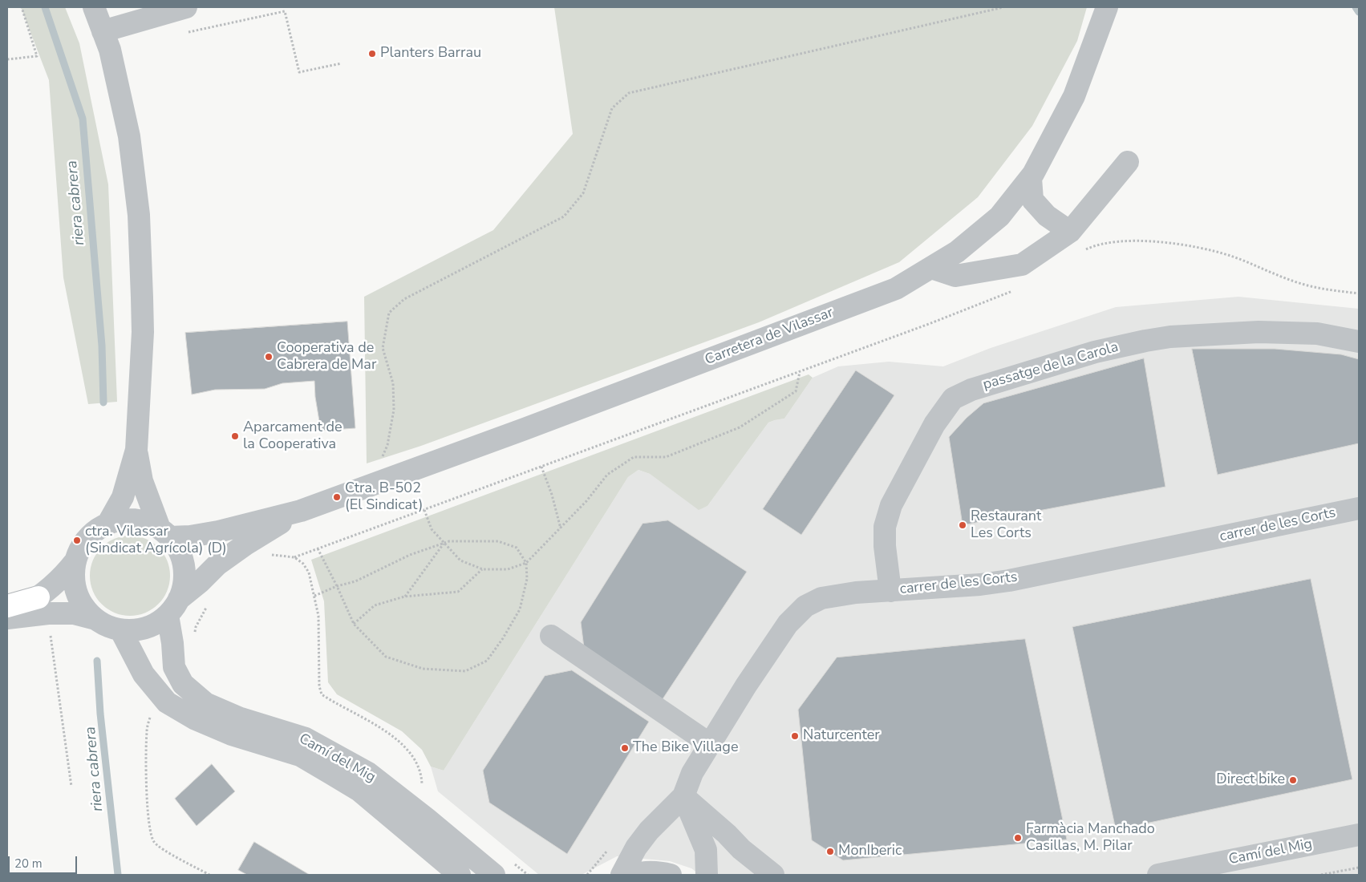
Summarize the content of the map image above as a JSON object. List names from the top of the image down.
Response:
{
  "streets": {
    "street": [
      "Carretera de Vilassar",
      "passatge de la Carola",
      "carrer de les Corts",
      "Camí del Mig"
    ]
  },
  "crossings": [
    ["passatge de la Carola", "carrer de les Corts"]
  ],
  "water": ["riera cabrera"],
  "places": [
    "Planters Barrau",
    "Cooperativa de Cabrera de Mar",
    "Aparcament de la Cooperativa",
    "Ctra. B-502 (El Sindicat)",
    "Restaurant Les Corts",
    "ctra. Vilassar (Sindicat Agrícola) (D)",
    "Naturcenter",
    "The Bike Village",
    "Direct bike",
    "Farmàcia Manchado Casillas, M. Pilar",
    "MonIberic"
  ],
  "scale_bar": "20 m"
}
